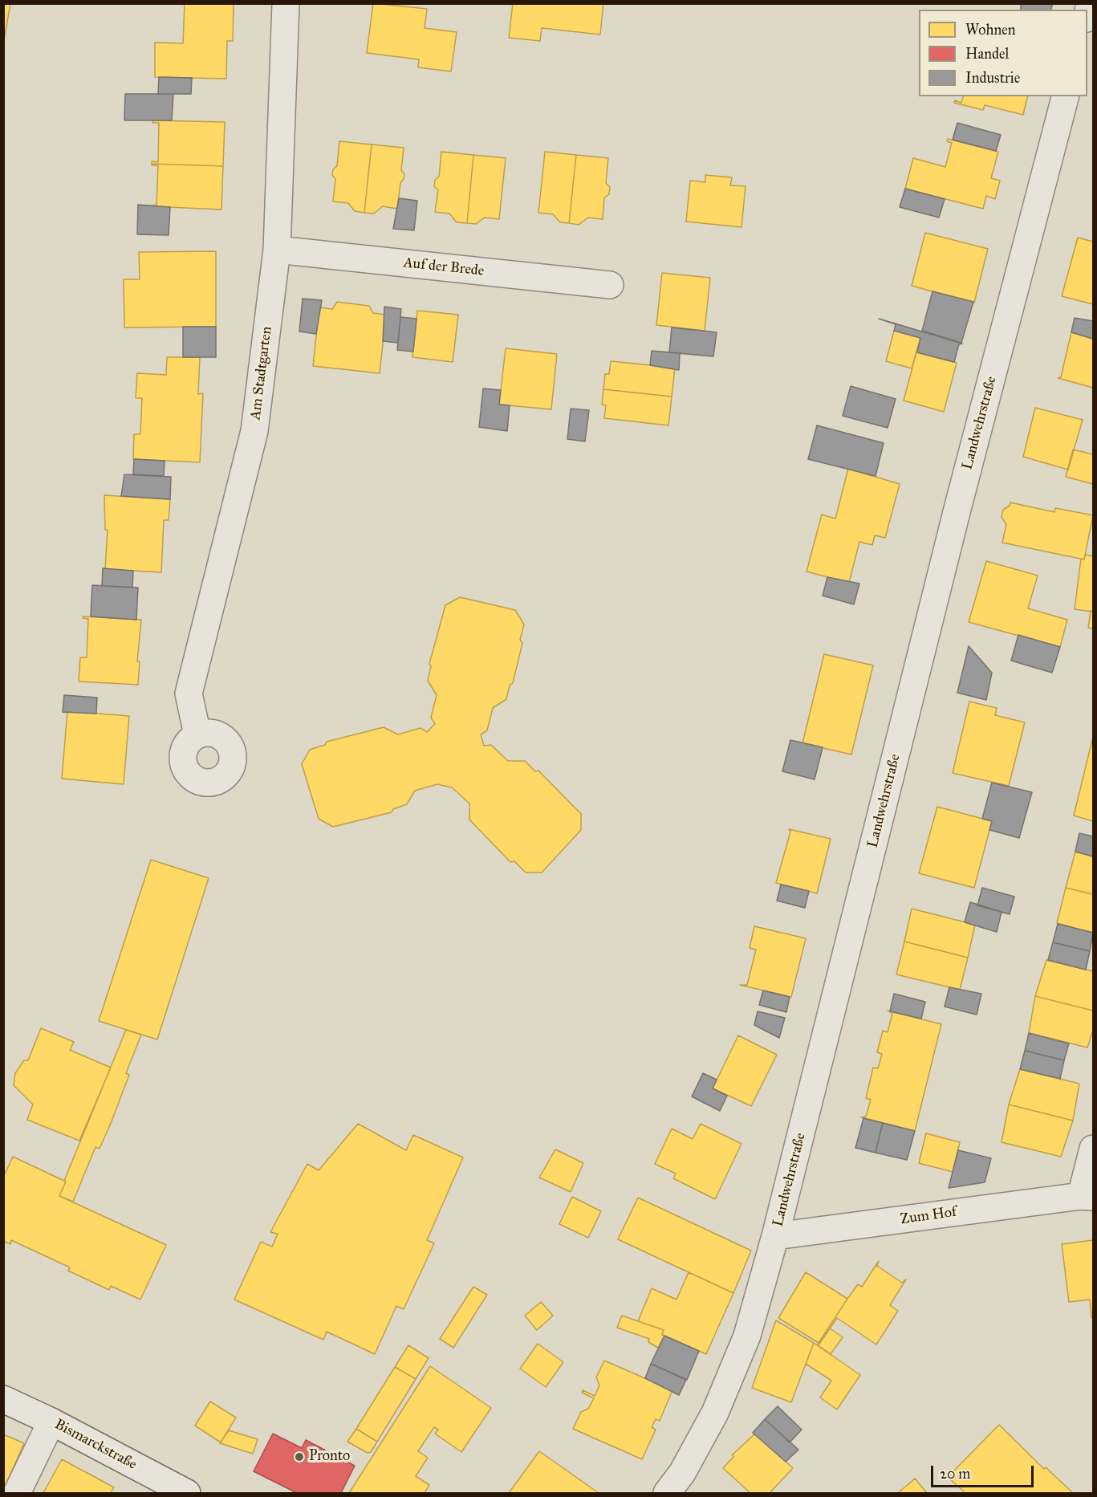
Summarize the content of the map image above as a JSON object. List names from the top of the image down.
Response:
{
  "streets": {
    "street": [
      "Auf der Brede",
      "Am Stadtgarten",
      "Landwehrstraße",
      "Zum Hof",
      "Bismarckstraße"
    ]
  },
  "crossings": [
    ["Auf der Brede", "Am Stadtgarten"],
    ["Landwehrstraße", "Zum Hof"]
  ],
  "places": ["Pronto"],
  "legend": ["Wohnen", "Handel", "Industrie"],
  "scale_bar": "20 m"
}
